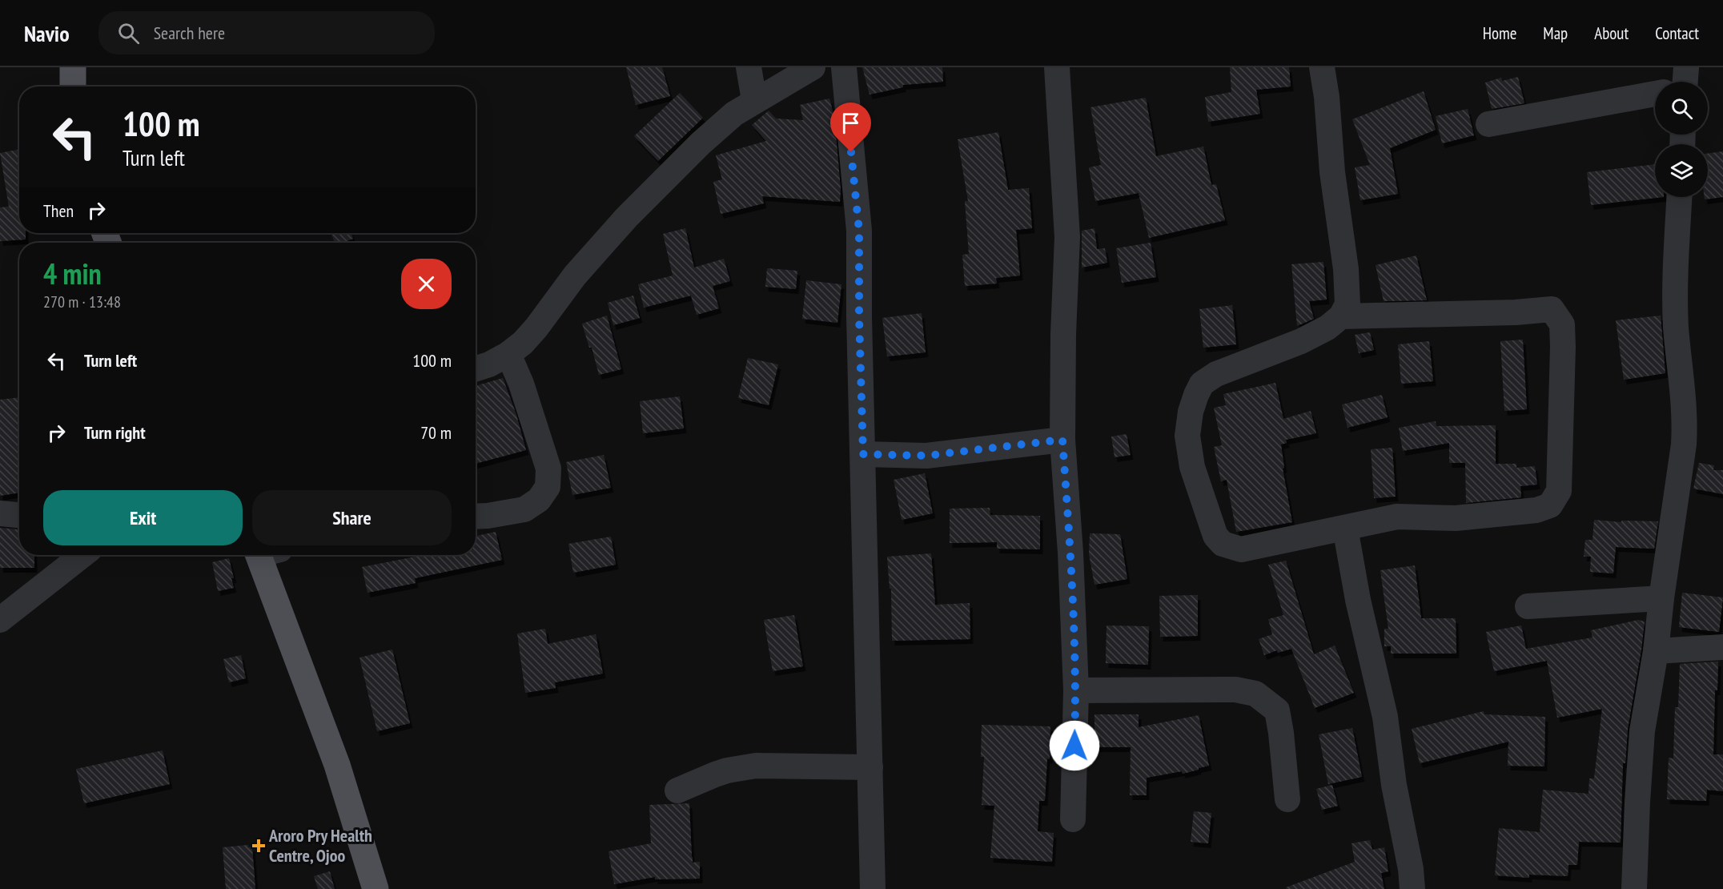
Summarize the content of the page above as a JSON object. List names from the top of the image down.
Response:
{
  "places": {
    "health": ["Aroro Pry Health Centre, Ojoo"]
  },
  "page": {
    "header": "Navio",
    "search": "Search here",
    "nav": [
      "Home",
      "Map",
      "About",
      "Contact"
    ],
    "turn": ["100 m", "Turn left"],
    "then": "Then",
    "heading": ["4 min", "270 m · 13:48"],
    "list": [
      {
        "name": "Turn left",
        "value": "100 m"
      },
      {
        "name": "Turn right",
        "value": "70 m"
      }
    ],
    "buttons": ["Exit", "Share"]
  }
}
